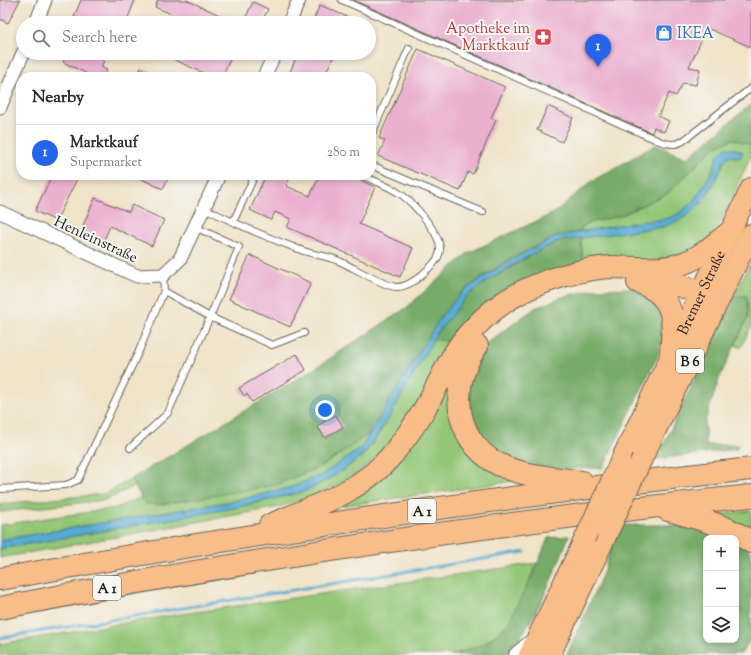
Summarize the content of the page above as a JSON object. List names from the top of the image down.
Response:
{
  "streets": {
    "highway": ["A 1"],
    "main road": ["Bremer Straße", "B 6"],
    "street": ["Henleinstraße"]
  },
  "places": {
    "shop": ["IKEA"],
    "pharmacy": ["Apotheke im Marktkauf"]
  },
  "page": {
    "search": "Search here",
    "pins": "1",
    "heading": "Nearby",
    "list": [
      {
        "mark": "1",
        "name": "Marktkauf",
        "note": "Supermarket",
        "value": "280 m"
      }
    ],
    "map_buttons": ["+", "−"]
  }
}
